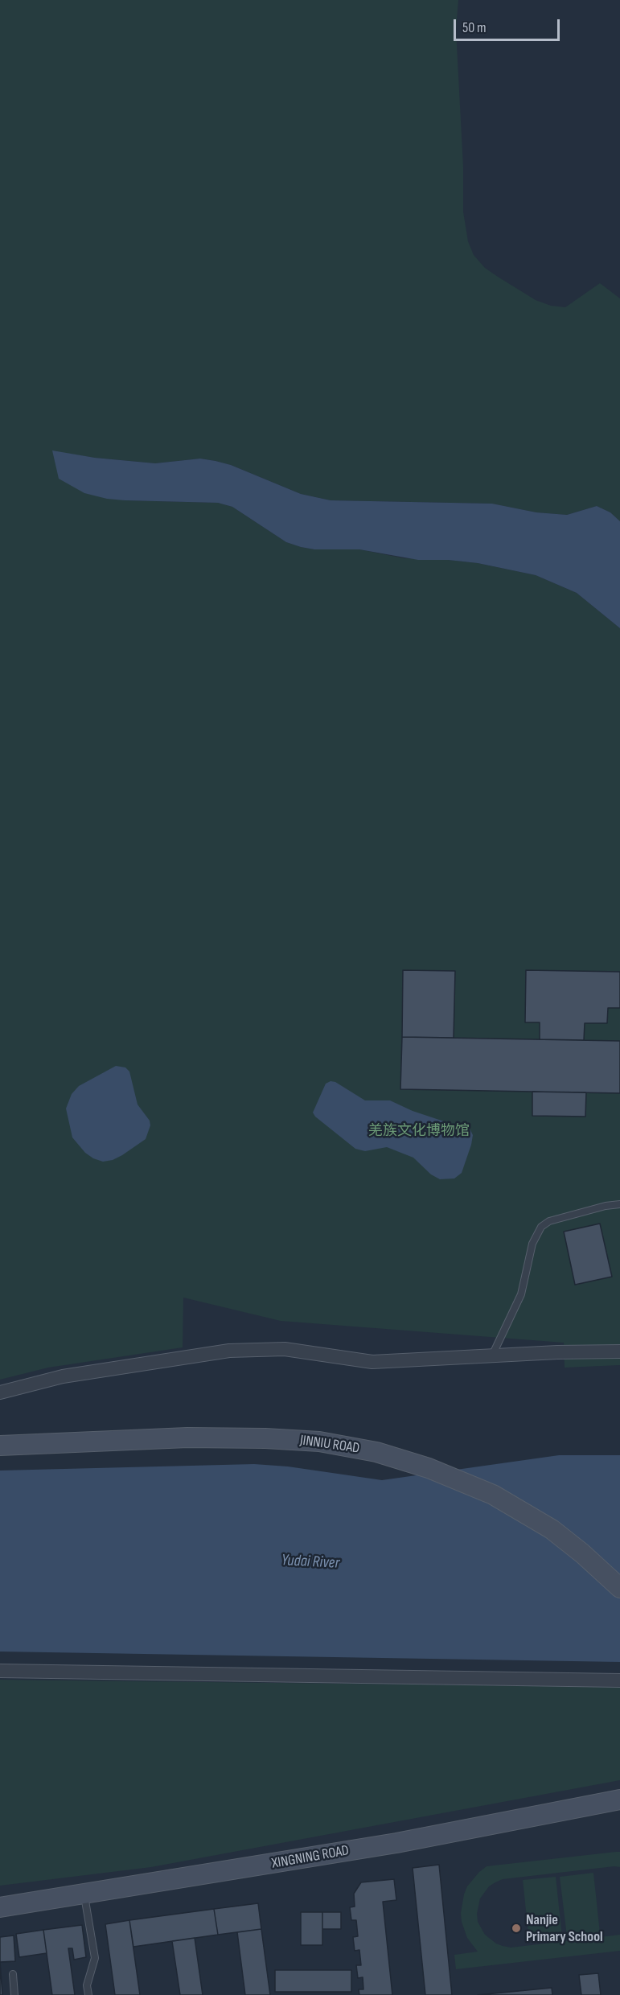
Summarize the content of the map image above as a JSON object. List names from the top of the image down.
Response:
{
  "streets": {
    "main road": ["JINNIU ROAD", "XINGNING ROAD"]
  },
  "water": ["Yudai River"],
  "parks": ["羌族文化博物馆"],
  "places": ["Nanjie Primary School"],
  "scale_bar": "50 m"
}
